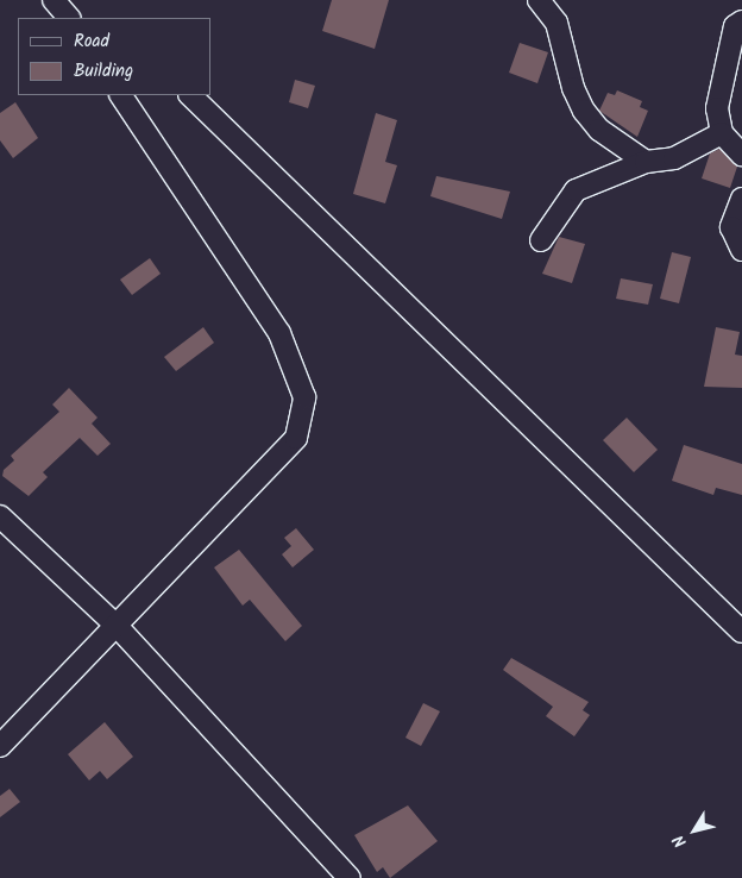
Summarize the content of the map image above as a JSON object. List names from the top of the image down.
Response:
{
  "legend": ["Road", "Building"],
  "north": "bottom left"
}
